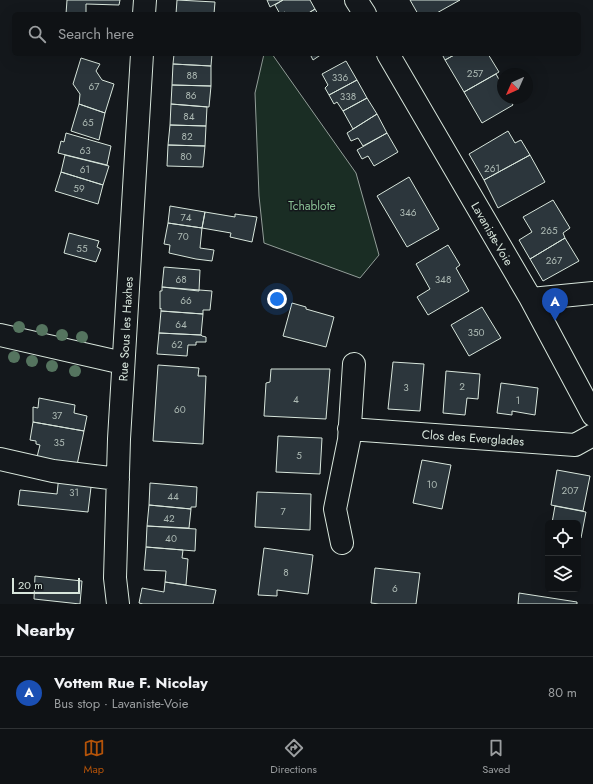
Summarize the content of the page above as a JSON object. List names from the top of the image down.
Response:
{
  "streets": {
    "street": ["Lavaniste-Voie", "Rue Sous les Haxhes", "Clos des Everglades"]
  },
  "parks": ["Tchablote"],
  "house_numbers": [
    "257",
    "88",
    "336",
    "67",
    "86",
    "338",
    "84",
    "65",
    "82",
    "63",
    "80",
    "261",
    "61",
    "59",
    "346",
    "74",
    "265",
    "70",
    "55",
    "267",
    "68",
    "348",
    "66",
    "64",
    "350",
    "62",
    "2",
    "3",
    "4",
    "1",
    "60",
    "37",
    "35",
    "5",
    "10",
    "207",
    "31",
    "44",
    "7",
    "42",
    "40",
    "8",
    "6"
  ],
  "scale_bar": "20 m",
  "north": "bottom left",
  "page": {
    "search": "Search here",
    "pins": "A",
    "scale": "20 m",
    "heading": "Nearby",
    "list": [
      {
        "mark": "A",
        "name": "Vottem Rue F. Nicolay",
        "note": "Bus stop · Lavaniste-Voie",
        "value": "80 m"
      }
    ],
    "nav": ["Map", "Directions", "Saved"]
  }
}
